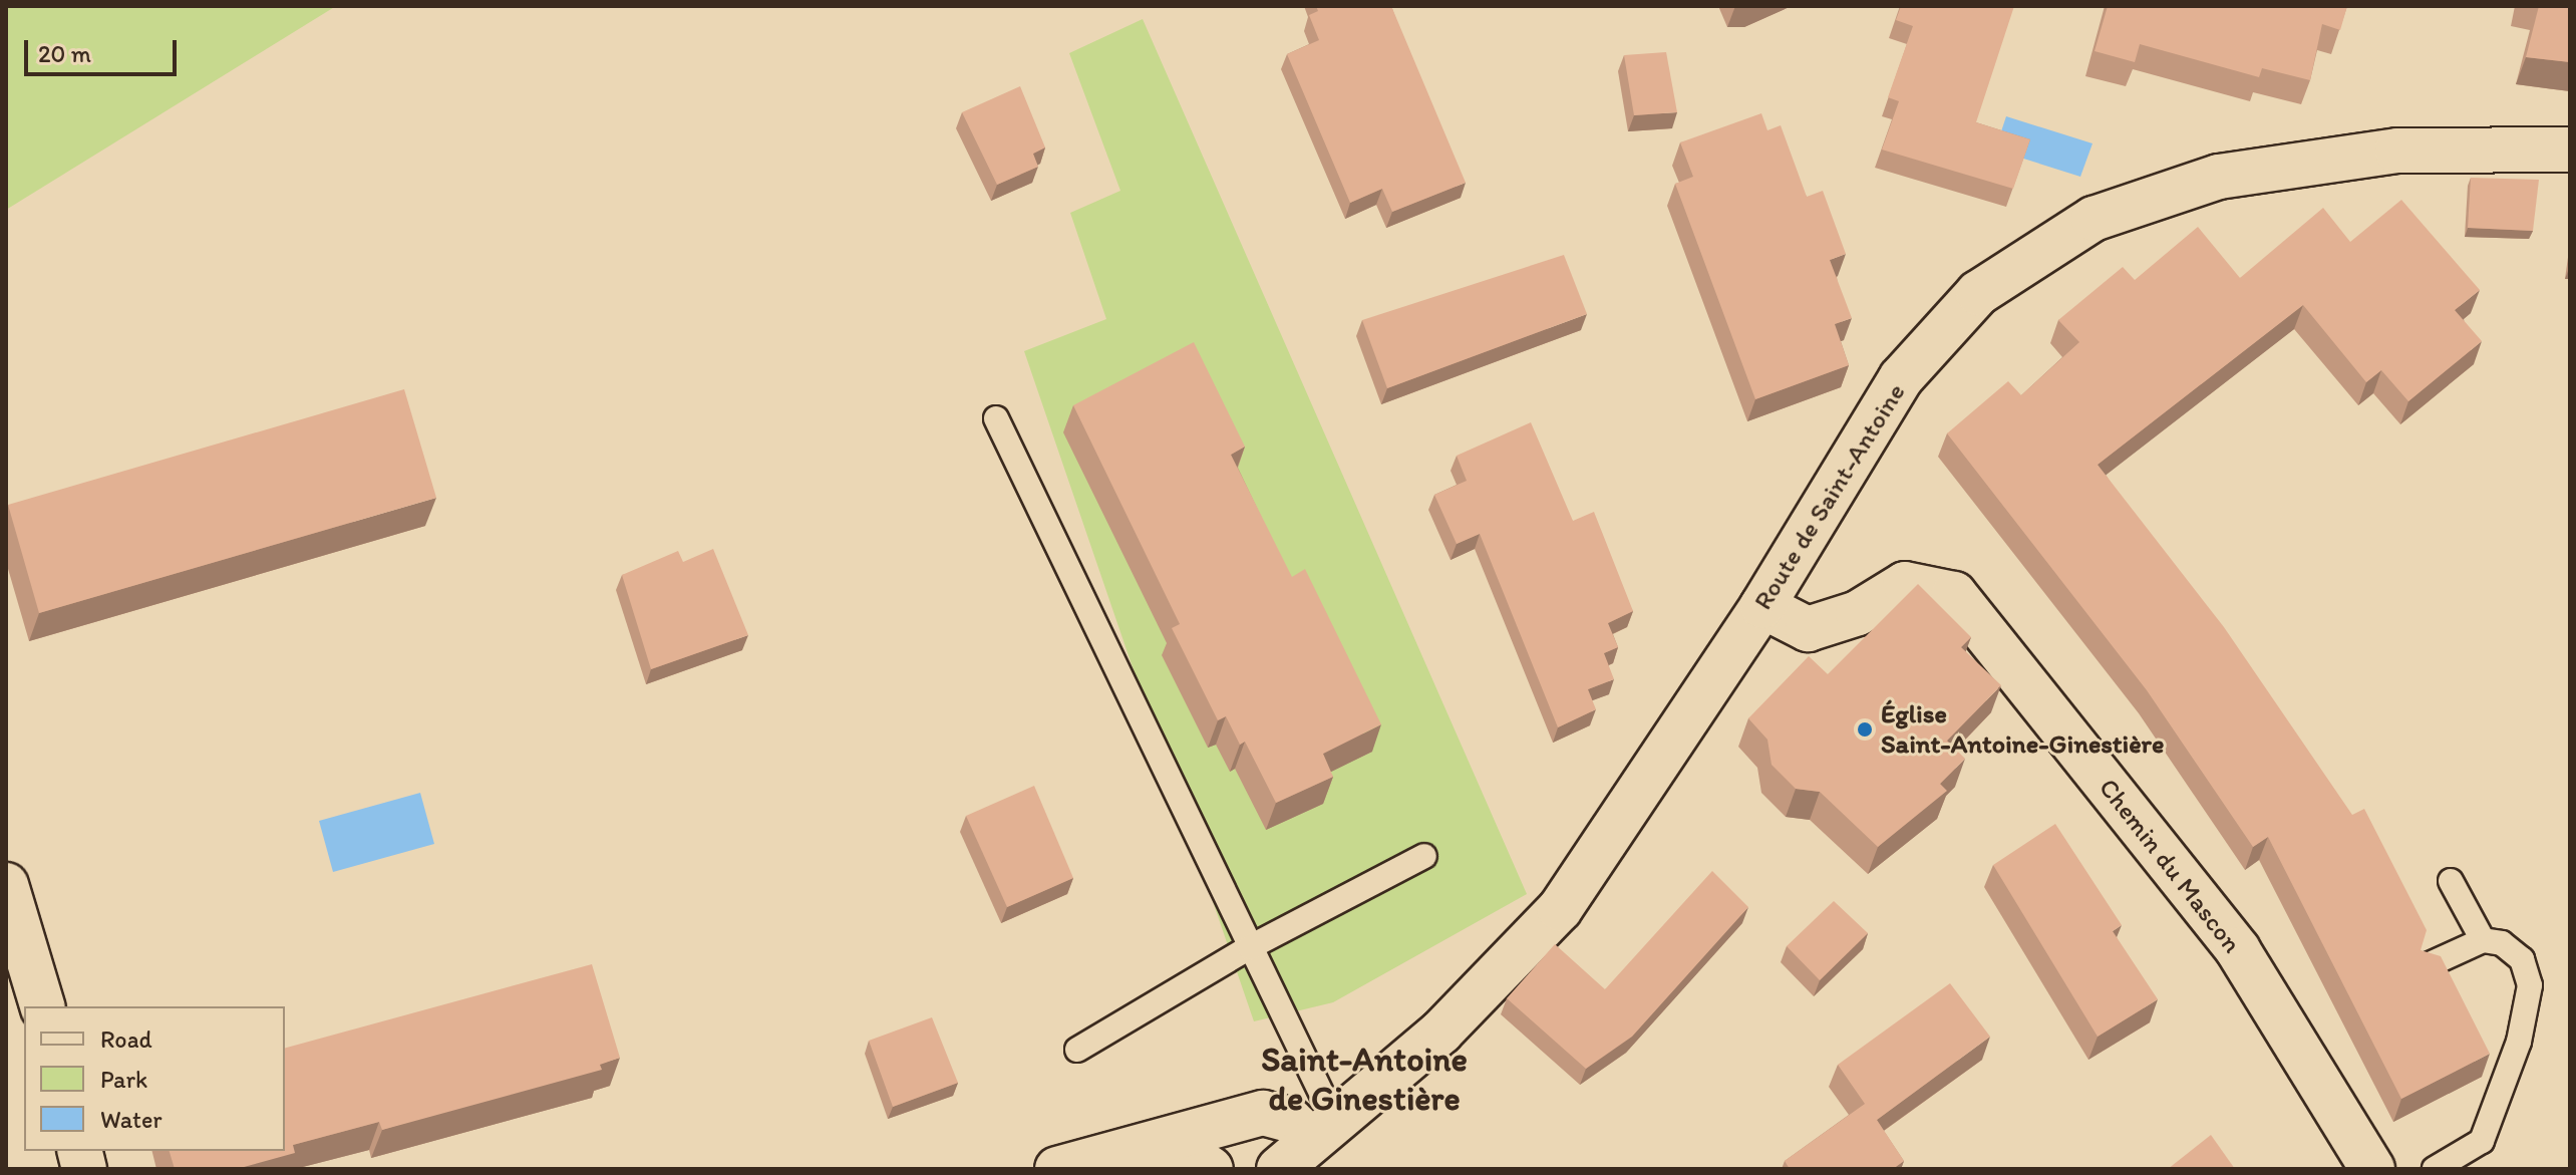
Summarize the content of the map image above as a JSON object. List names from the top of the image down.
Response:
{
  "streets": {
    "street": ["Route de Saint-Antoine", "Chemin du Mascon"]
  },
  "crossings": [
    ["Route de Saint-Antoine", "Chemin du Mascon"]
  ],
  "districts": ["Saint-Antoine de Ginestière"],
  "places": ["Église Saint-Antoine-Ginestière"],
  "legend": ["Road", "Park", "Water"],
  "scale_bar": "20 m"
}
